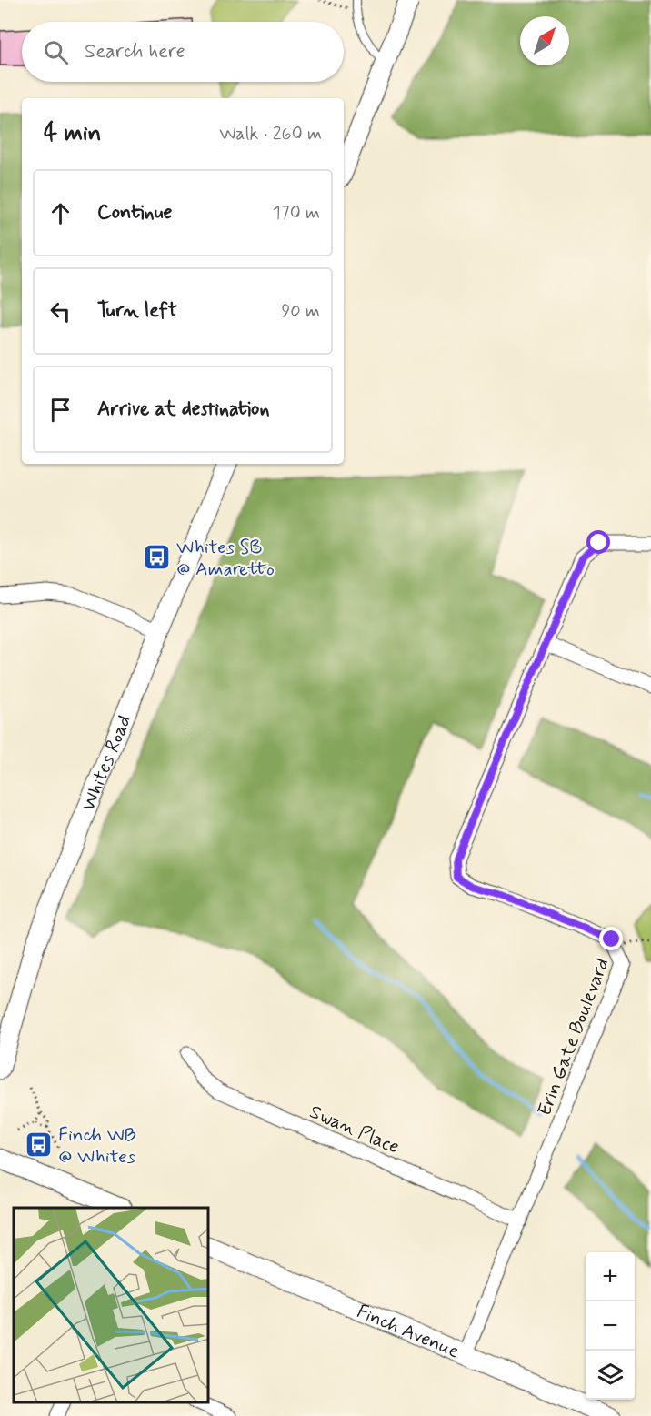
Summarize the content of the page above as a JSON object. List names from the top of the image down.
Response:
{
  "streets": {
    "main road": ["Whites Road", "Finch Avenue"],
    "street": ["Erin Gate Boulevard", "Swan Place"]
  },
  "crossings": [
    ["Erin Gate Boulevard", "Swan Place"],
    ["Erin Gate Boulevard", "Finch Avenue"]
  ],
  "places": {
    "bus stop": ["Whites SB @ Amaretto", "Finch WB @ Whites"]
  },
  "north": "top right",
  "page": {
    "search": "Search here",
    "heading": ["4 min", "Walk · 260 m"],
    "list": [
      ["Continue", "170 m"],
      ["Turn left", "90 m"],
      "Arrive at destination"
    ],
    "map_buttons": ["+", "−"]
  }
}
